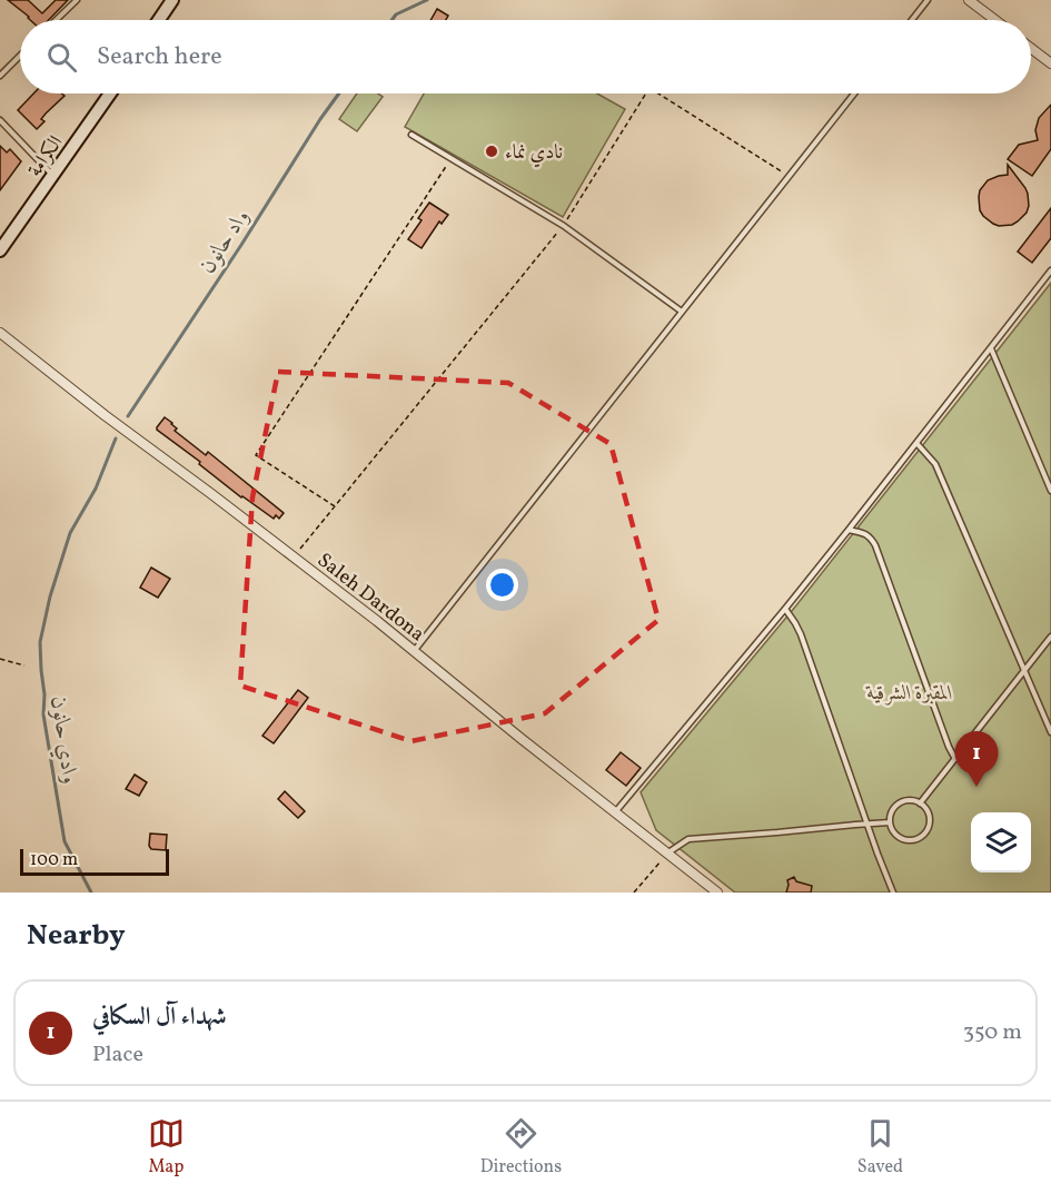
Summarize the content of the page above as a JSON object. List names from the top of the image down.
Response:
{
  "streets": {
    "main road": ["الكرامة"],
    "street": ["Saleh Dardona"]
  },
  "water": ["واد حانون", "وادي حانون"],
  "parks": ["المقبرة الشرقية"],
  "places": ["نادي نماء"],
  "scale_bar": "100 m",
  "page": {
    "search": "Search here",
    "pins": "1",
    "scale": "100 m",
    "heading": "Nearby",
    "list": [
      {
        "mark": "1",
        "name": "شهداء آل السكافي",
        "note": "Place",
        "value": "350 m"
      }
    ],
    "nav": ["Map", "Directions", "Saved"]
  }
}
